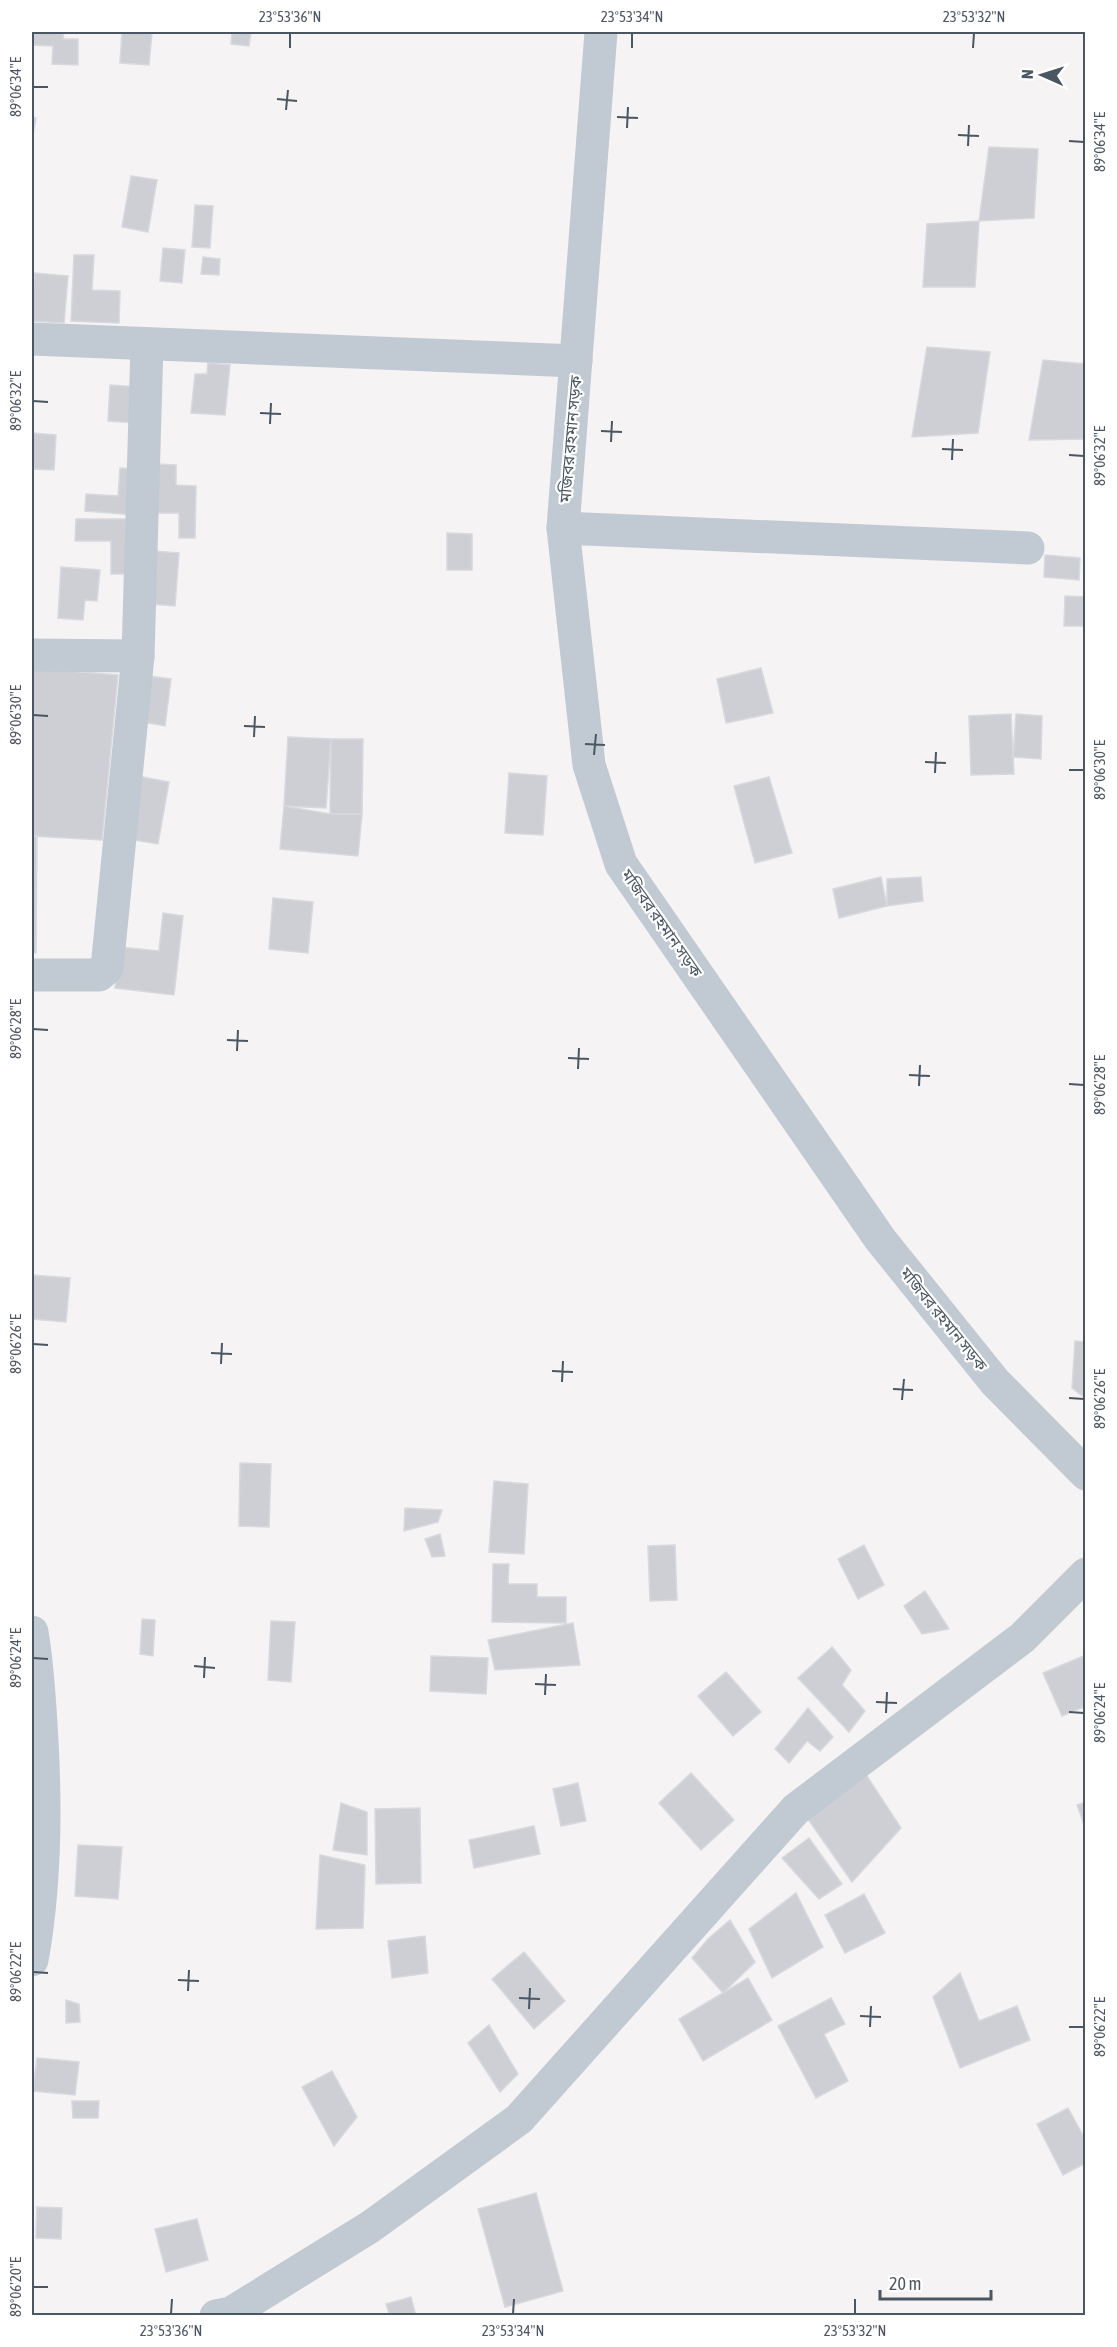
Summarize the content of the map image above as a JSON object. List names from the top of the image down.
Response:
{
  "streets": {
    "street": ["মজিবর রহমান সড়ক"]
  },
  "scale_bar": "20 m",
  "north": "left",
  "coordinates": [
    "23°53'36\"N",
    "23°53'34\"N",
    "23°53'32\"N",
    "89°06'34\"E",
    "89°06'32\"E",
    "89°06'30\"E",
    "89°06'28\"E",
    "89°06'26\"E",
    "89°06'24\"E",
    "89°06'22\"E",
    "89°06'20\"E"
  ]
}
